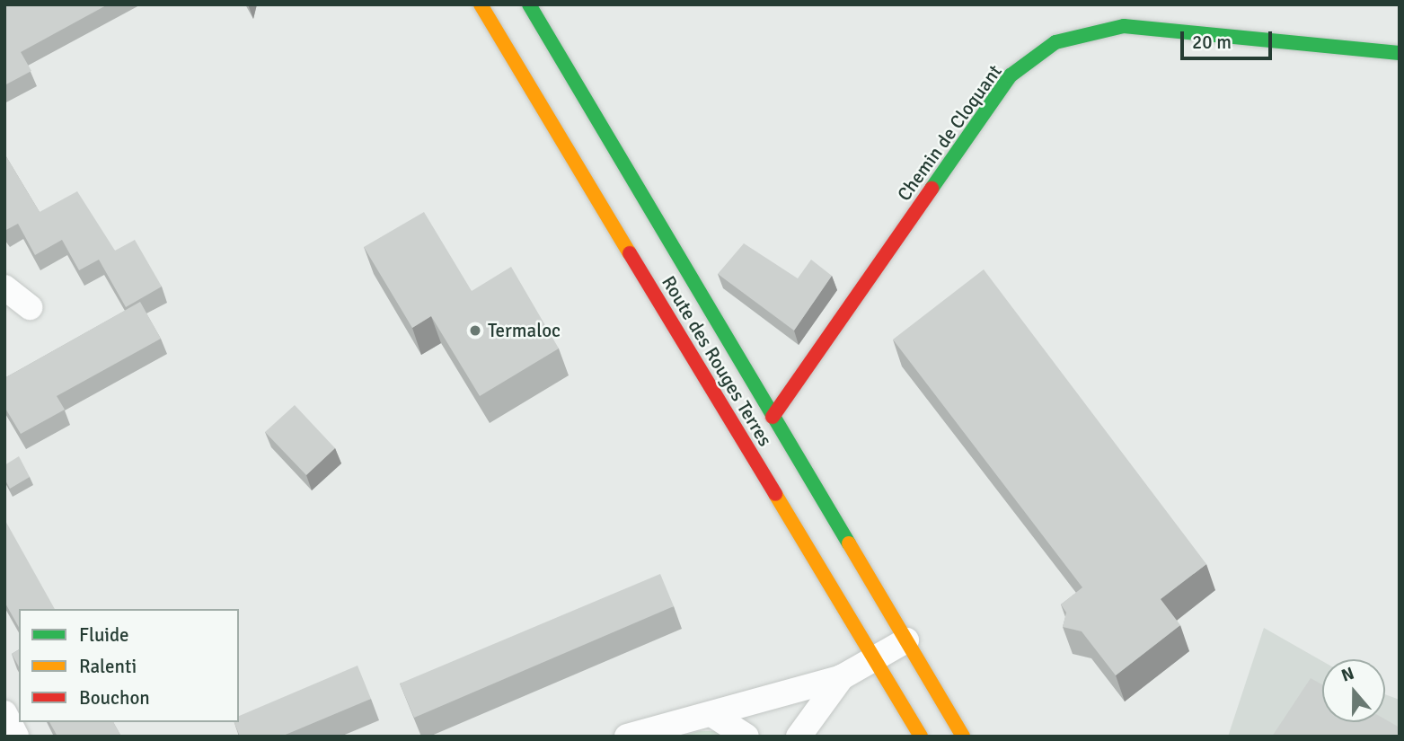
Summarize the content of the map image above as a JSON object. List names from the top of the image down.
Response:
{
  "streets": {
    "main road": ["Chemin de Cloquant", "Route des Rouges Terres"]
  },
  "crossings": [
    ["Chemin de Cloquant", "Route des Rouges Terres"]
  ],
  "places": ["Termaloc"],
  "legend": ["Fluide", "Ralenti", "Bouchon"],
  "scale_bar": "20 m",
  "north": "top"
}
